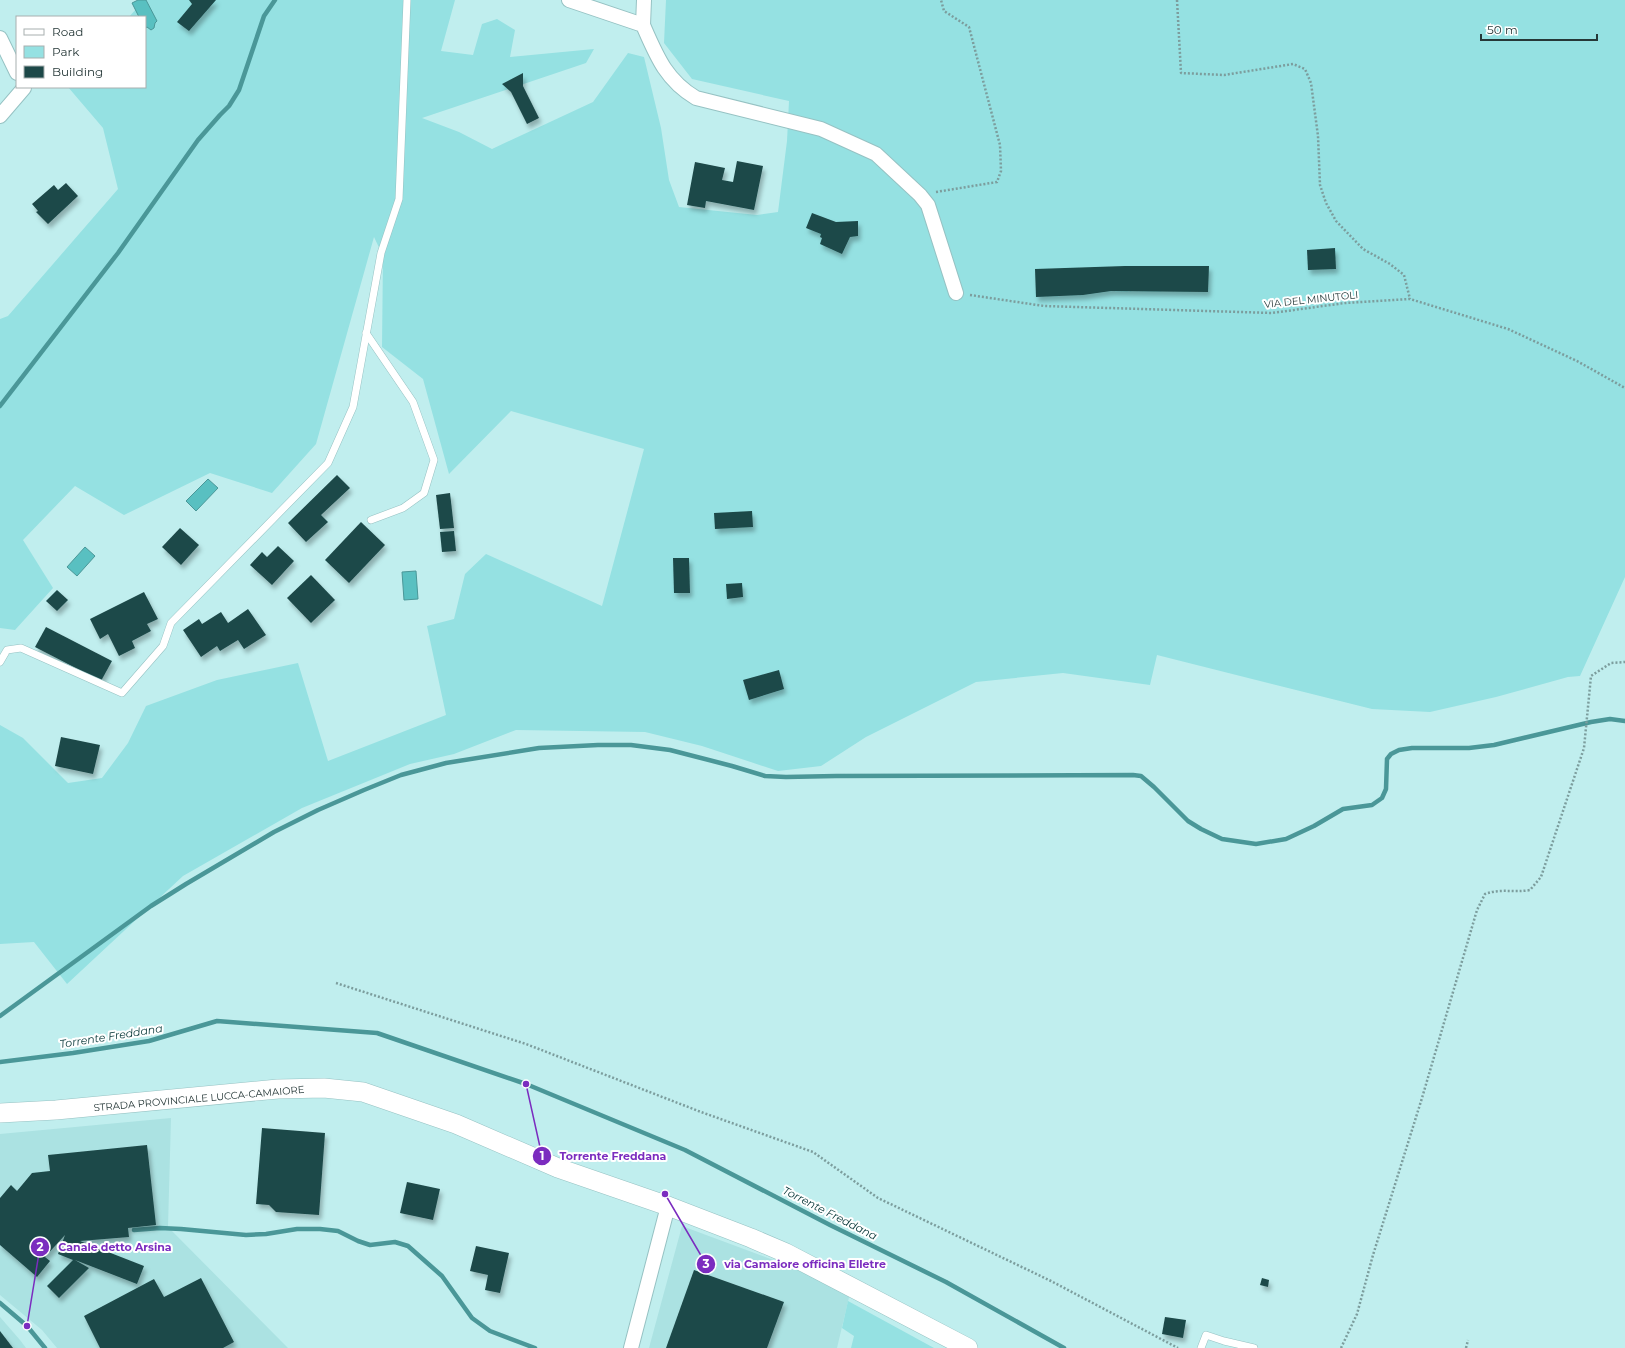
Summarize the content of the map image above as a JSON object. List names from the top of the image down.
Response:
{
  "streets": {
    "main road": ["STRADA PROVINCIALE LUCCA-CAMAIORE"],
    "path": ["VIA DEL MINUTOLI"]
  },
  "water": ["Torrente Freddana"],
  "places": ["Torrente Freddana", "via Camaiore officina Elletre", "Canale detto Arsina"],
  "legend": ["Road", "Park", "Building"],
  "scale_bar": "50 m"
}
